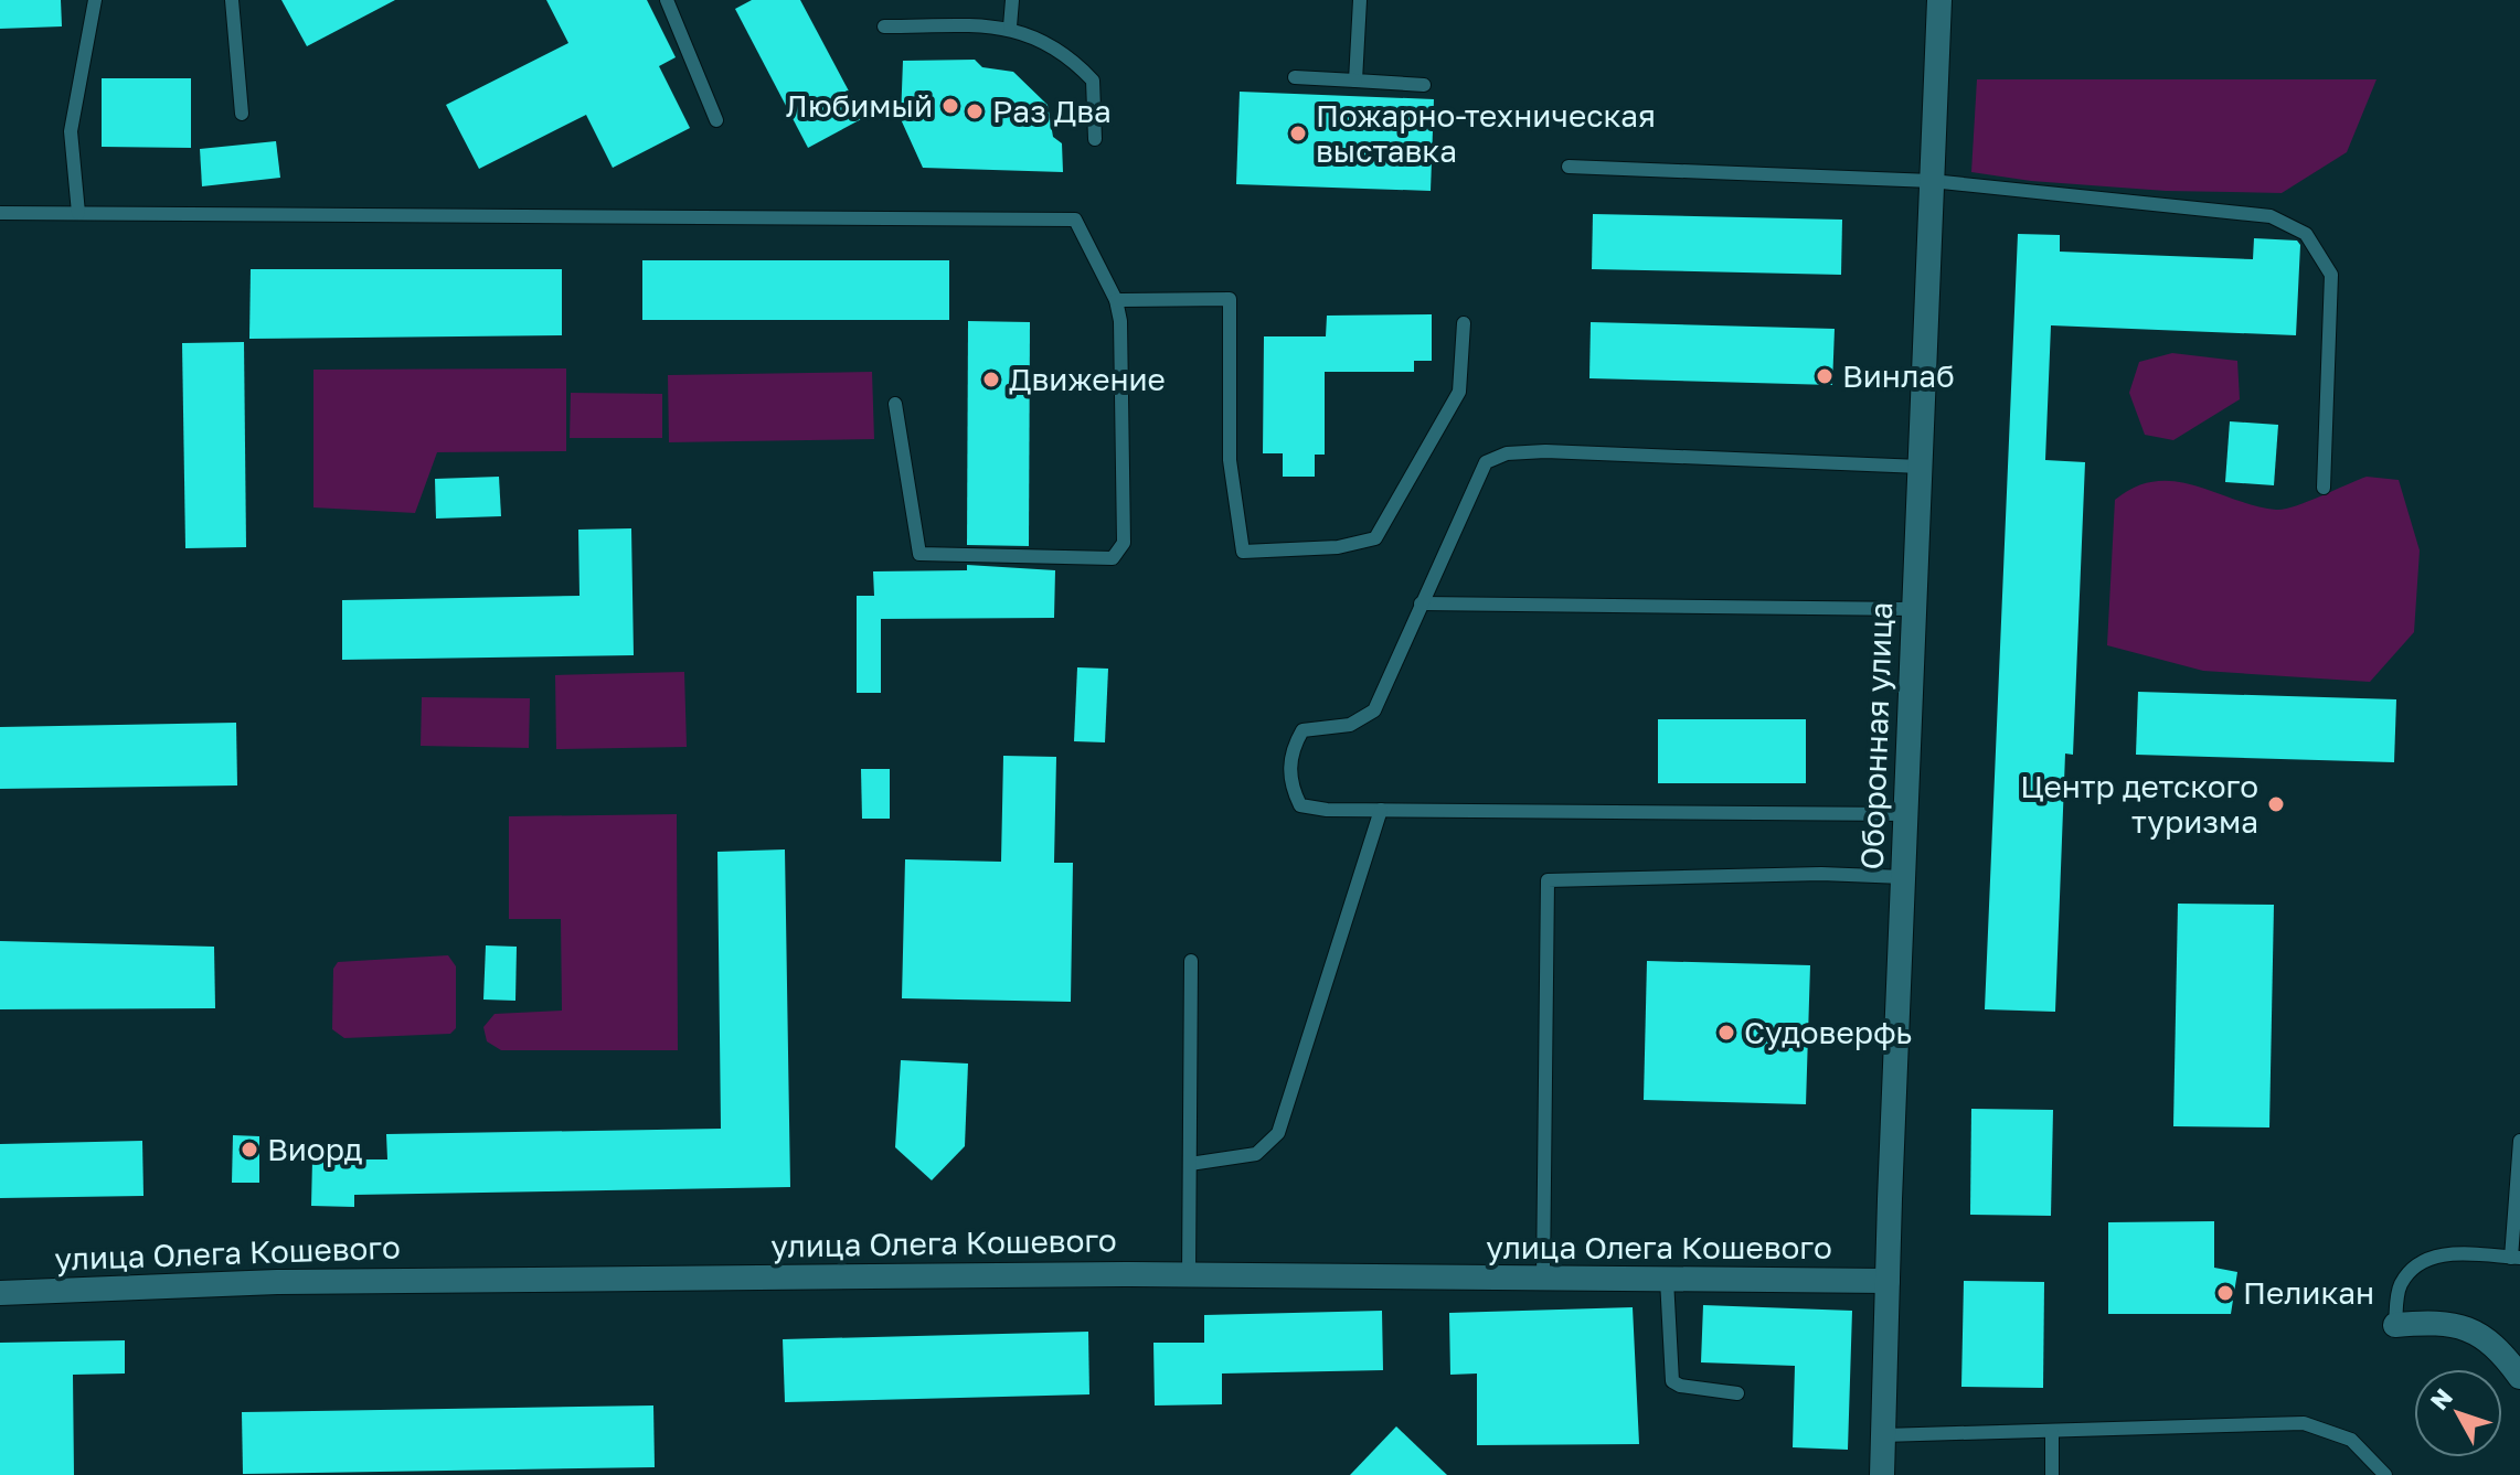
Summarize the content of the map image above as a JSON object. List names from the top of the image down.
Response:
{
  "streets": {
    "street": ["Оборонная улица", "улица Олега Кошевого"]
  },
  "crossings": [
    ["Оборонная улица", "улица Олега Кошевого"]
  ],
  "places": [
    "Любимый",
    "Раз Два",
    "Пожарно-техническая выставка",
    "Винлаб",
    "Движение",
    "Центр детского туризма",
    "Судоверфь",
    "Виорд",
    "Пеликан"
  ],
  "north": "top left"
}
